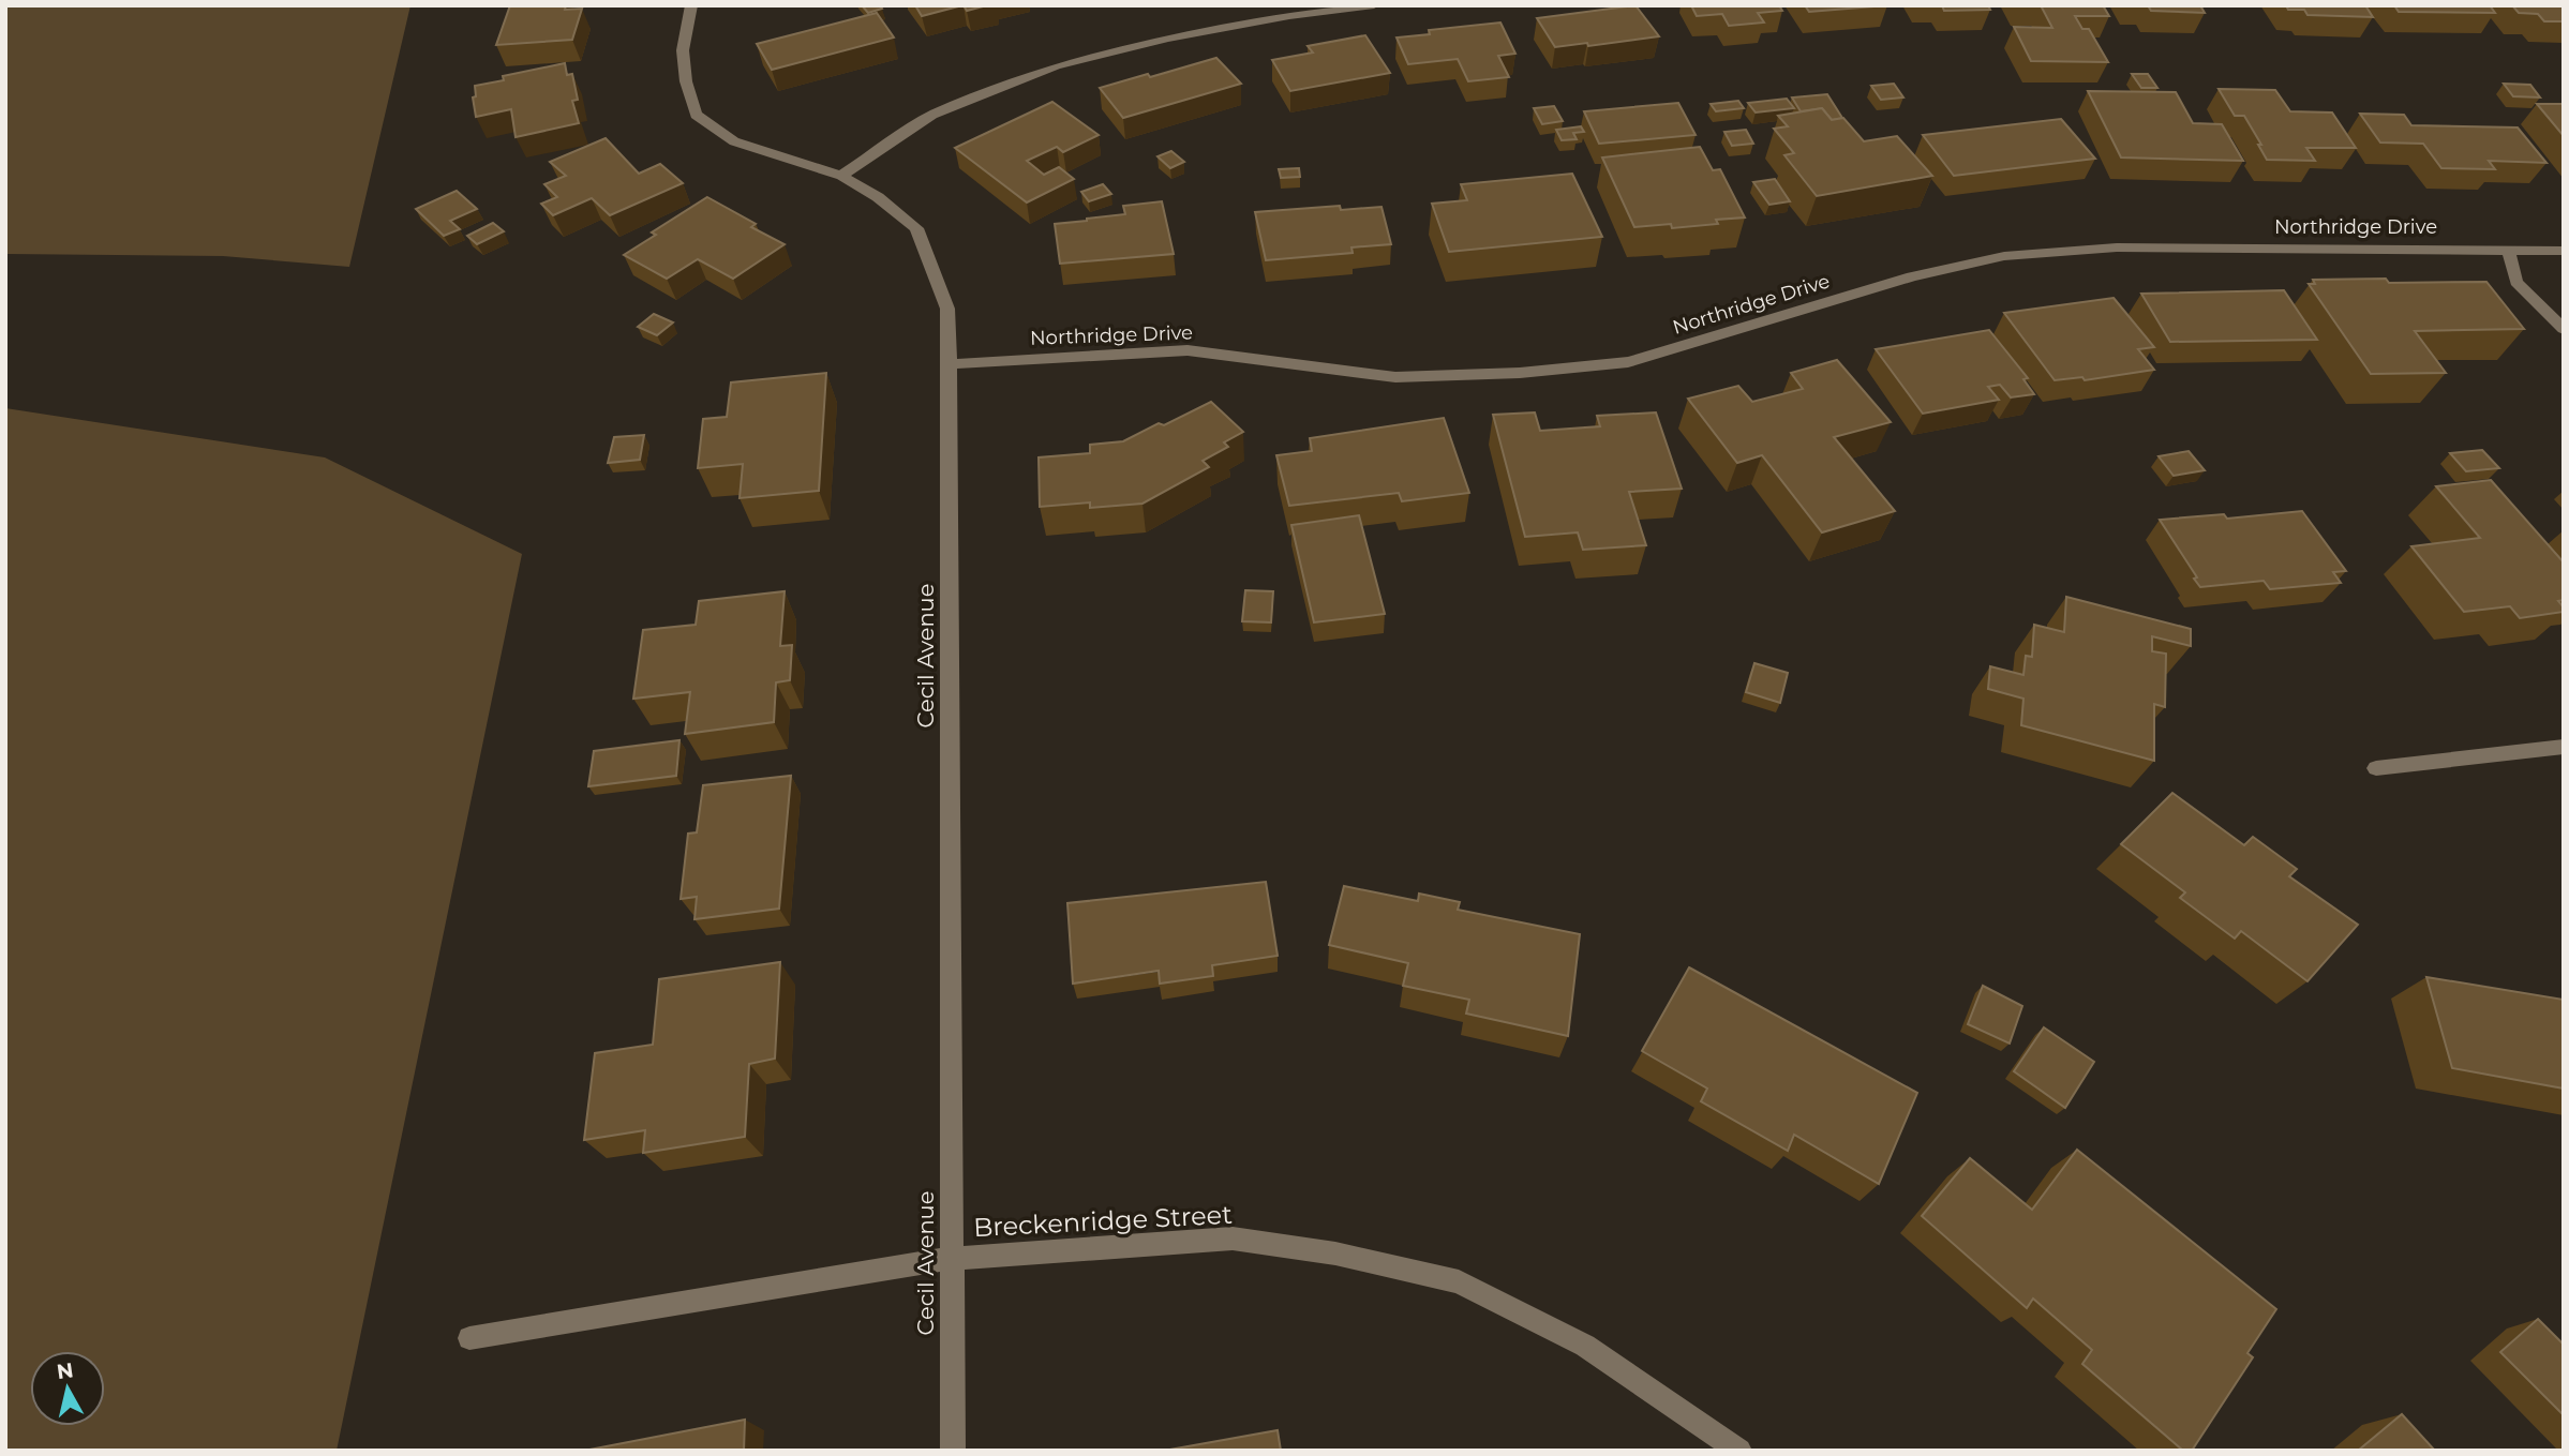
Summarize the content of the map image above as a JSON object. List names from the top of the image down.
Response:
{
  "streets": {
    "street": ["Northridge Drive", "Cecil Avenue", "Breckenridge Street"]
  },
  "crossings": [
    ["Northridge Drive", "Cecil Avenue"],
    ["Cecil Avenue", "Breckenridge Street"]
  ],
  "north": "top"
}
